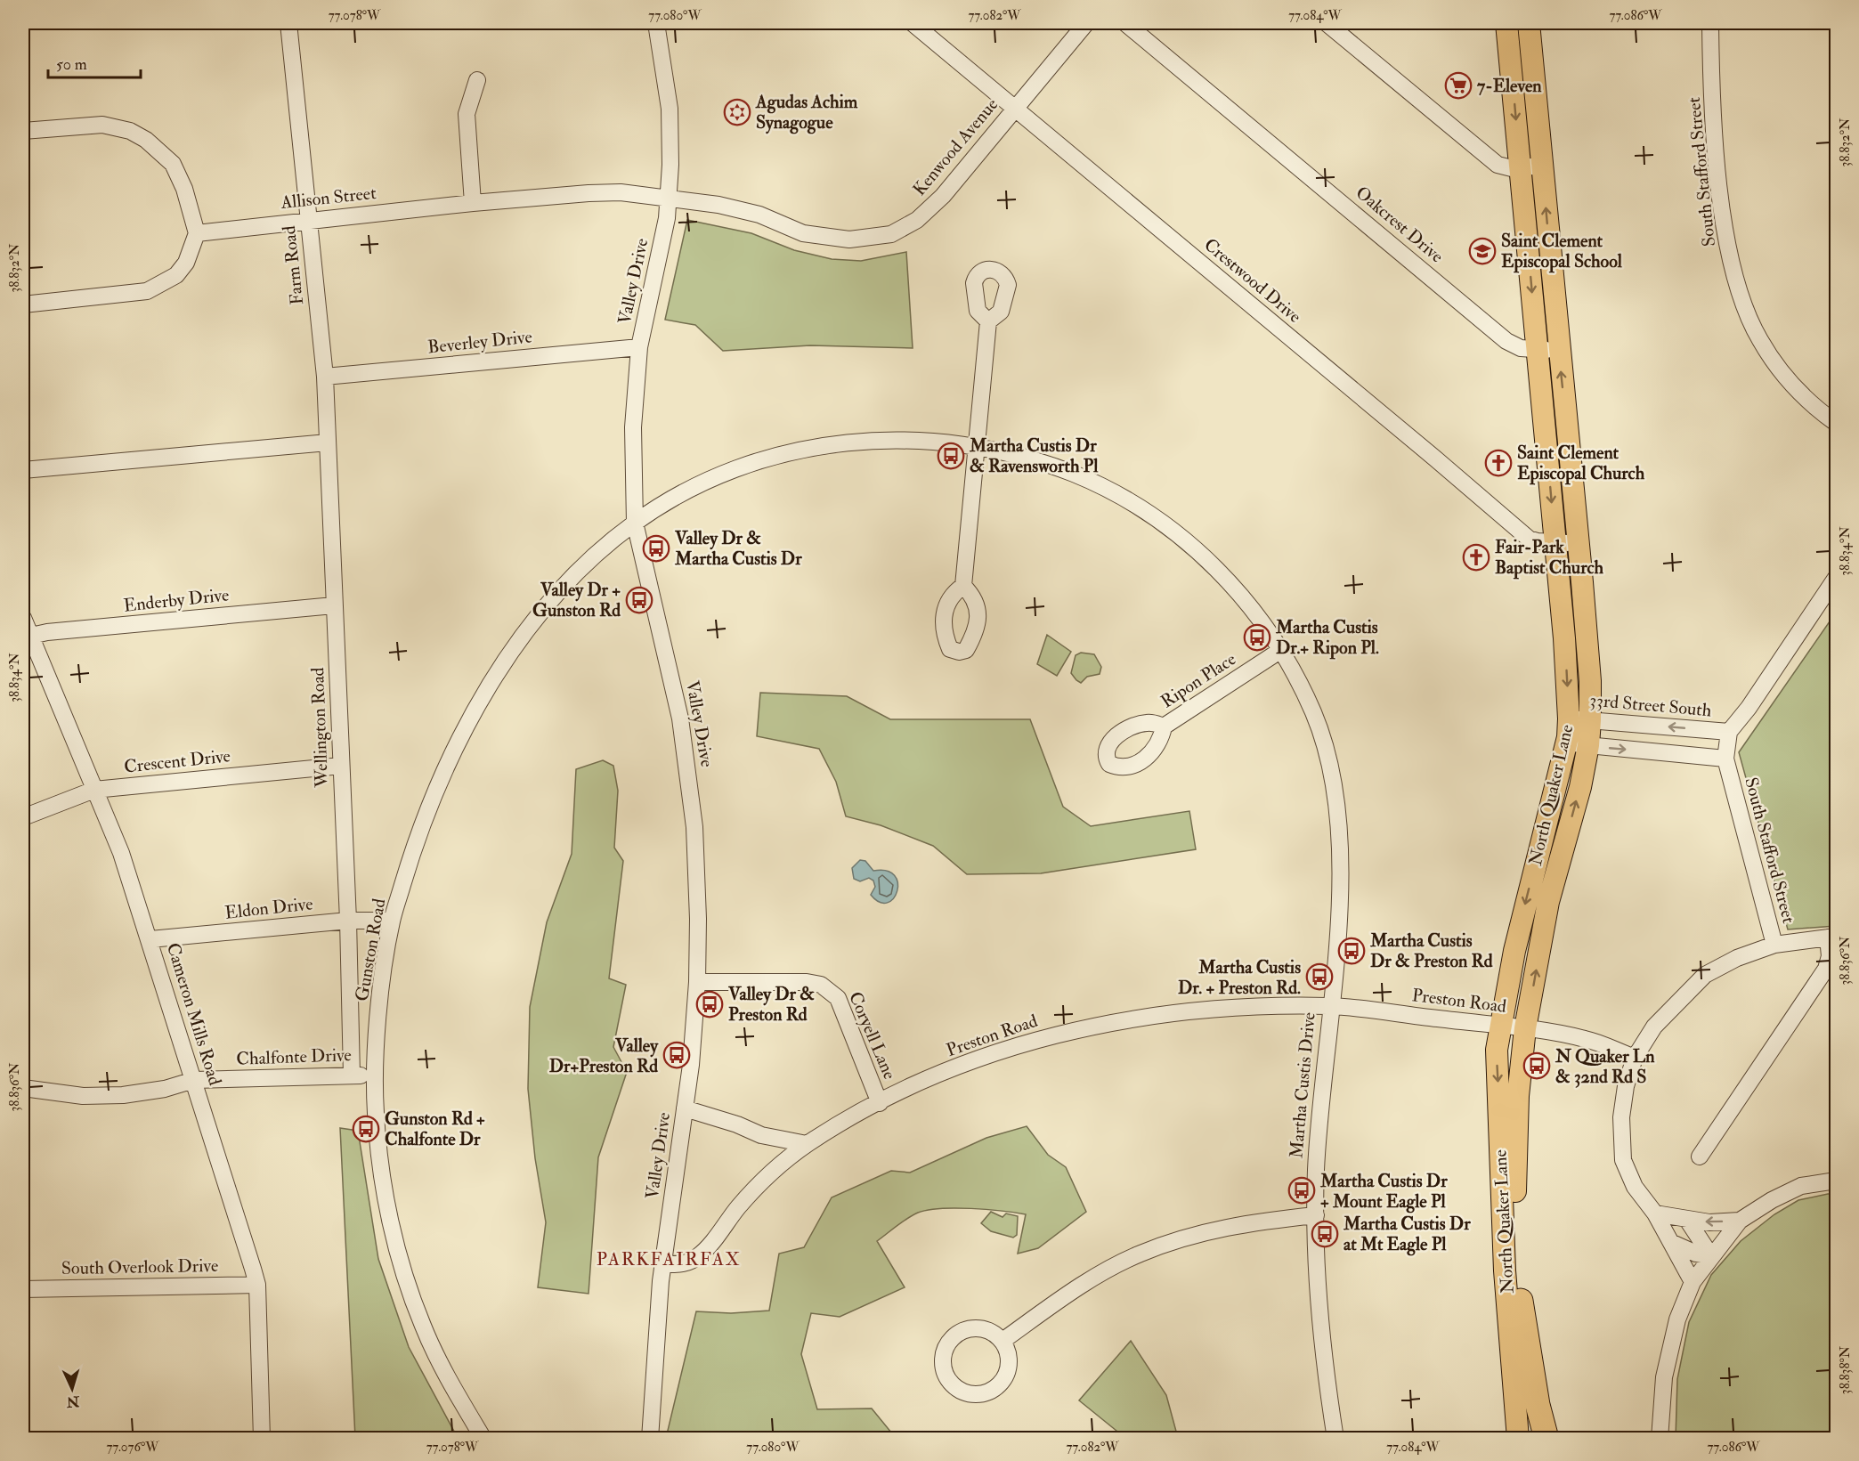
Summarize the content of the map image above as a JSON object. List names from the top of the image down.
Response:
{
  "streets": {
    "main road": ["North Quaker Lane"],
    "street": [
      "Kenwood Avenue",
      "South Stafford Street",
      "Allison Street",
      "Oakcrest Drive",
      "Farm Road",
      "Crestwood Drive",
      "Valley Drive",
      "Beverley Drive",
      "Enderby Drive",
      "Ripon Place",
      "33rd Street South",
      "Wellington Road",
      "Crescent Drive",
      "Eldon Drive",
      "Gunston Road",
      "Preston Road",
      "Cameron Mills Road",
      "Coryell Lane",
      "Chalfonte Drive",
      "Martha Custis Drive",
      "South Overlook Drive"
    ]
  },
  "crossings": [
    ["Kenwood Avenue", "Allison Street"],
    ["Kenwood Avenue", "Crestwood Drive"],
    ["Kenwood Avenue", "Valley Drive"],
    ["South Stafford Street", "33rd Street South"],
    ["South Stafford Street", "Preston Road"],
    ["Allison Street", "Farm Road"],
    ["Allison Street", "Valley Drive"],
    ["Oakcrest Drive", "North Quaker Lane"],
    ["Farm Road", "Beverley Drive"],
    ["Farm Road", "Wellington Road"],
    ["Crestwood Drive", "North Quaker Lane"],
    ["Valley Drive", "Beverley Drive"],
    ["Valley Drive", "Gunston Road"],
    ["Valley Drive", "Preston Road"],
    ["Valley Drive", "Coryell Lane"],
    ["Valley Drive", "Martha Custis Drive"],
    ["Beverley Drive", "Wellington Road"],
    ["Enderby Drive", "Wellington Road"],
    ["Enderby Drive", "Cameron Mills Road"],
    ["Ripon Place", "Martha Custis Drive"],
    ["33rd Street South", "North Quaker Lane"],
    ["Wellington Road", "Crescent Drive"],
    ["Wellington Road", "Eldon Drive"],
    ["Wellington Road", "Chalfonte Drive"],
    ["Crescent Drive", "Cameron Mills Road"],
    ["North Quaker Lane", "Preston Road"],
    ["Eldon Drive", "Gunston Road"],
    ["Eldon Drive", "Cameron Mills Road"],
    ["Gunston Road", "Chalfonte Drive"],
    ["Gunston Road", "Martha Custis Drive"],
    ["Preston Road", "Coryell Lane"],
    ["Preston Road", "Martha Custis Drive"],
    ["Cameron Mills Road", "Chalfonte Drive"],
    ["Cameron Mills Road", "South Overlook Drive"]
  ],
  "districts": ["PARKFAIRFAX"],
  "places": {
    "supermarket": ["7-Eleven"],
    "synagogue": ["Agudas Achim Synagogue"],
    "school or university": ["Saint Clement Episcopal School"],
    "bus stop": [
      "Martha Custis Dr & Ravensworth Pl",
      "Valley Dr & Martha Custis Dr",
      "Valley Dr + Gunston Rd",
      "Martha Custis Dr.+ Ripon Pl.",
      "Martha Custis Dr & Preston Rd",
      "Martha Custis Dr. + Preston Rd.",
      "Valley Dr & Preston Rd",
      "Valley Dr+Preston Rd",
      "N Quaker Ln & 32nd Rd S",
      "Gunston Rd + Chalfonte Dr",
      "Martha Custis Dr + Mount Eagle Pl",
      "Martha Custis Dr at Mt Eagle Pl"
    ],
    "church": ["Saint Clement Episcopal Church", "Fair-Park Baptist Church"]
  },
  "scale_bar": "50 m",
  "north": "bottom",
  "coordinates": [
    "77.078°W",
    "77.080°W",
    "77.082°W",
    "77.084°W",
    "77.086°W",
    "38.832°N",
    "38.834°N",
    "38.836°N",
    "38.838°N",
    "77.076°W"
  ]
}
